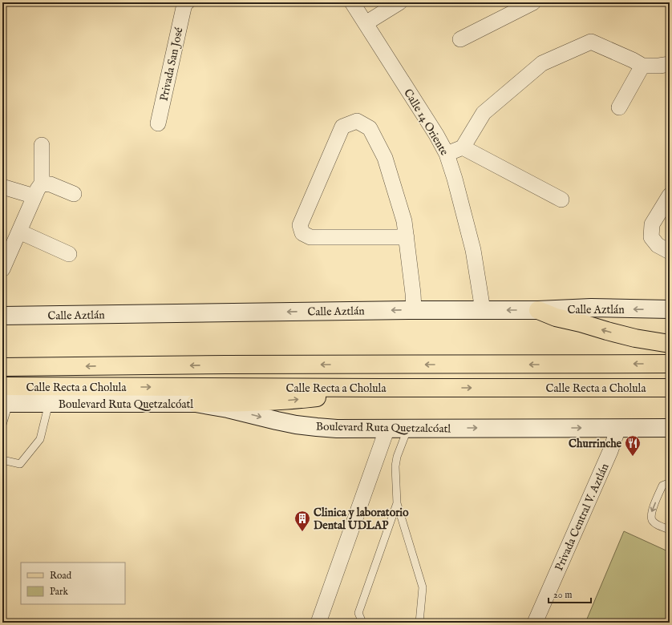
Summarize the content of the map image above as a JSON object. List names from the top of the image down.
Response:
{
  "streets": {
    "main road": ["Calle Aztlán", "Calle Recta a Cholula", "Boulevard Ruta Quetzalcóatl"],
    "street": ["Privada San José", "Calle 14 Oriente", "Privada Central V. Aztlán"]
  },
  "crossings": [
    ["Calle 14 Oriente", "Calle Aztlán"],
    ["Boulevard Ruta Quetzalcóatl", "Privada Central V. Aztlán"]
  ],
  "places": {
    "restaurant": ["Churrinche"],
    "building": ["Clinica y laboratorio Dental UDLAP"]
  },
  "legend": ["Road", "Park"],
  "scale_bar": "20 m"
}
